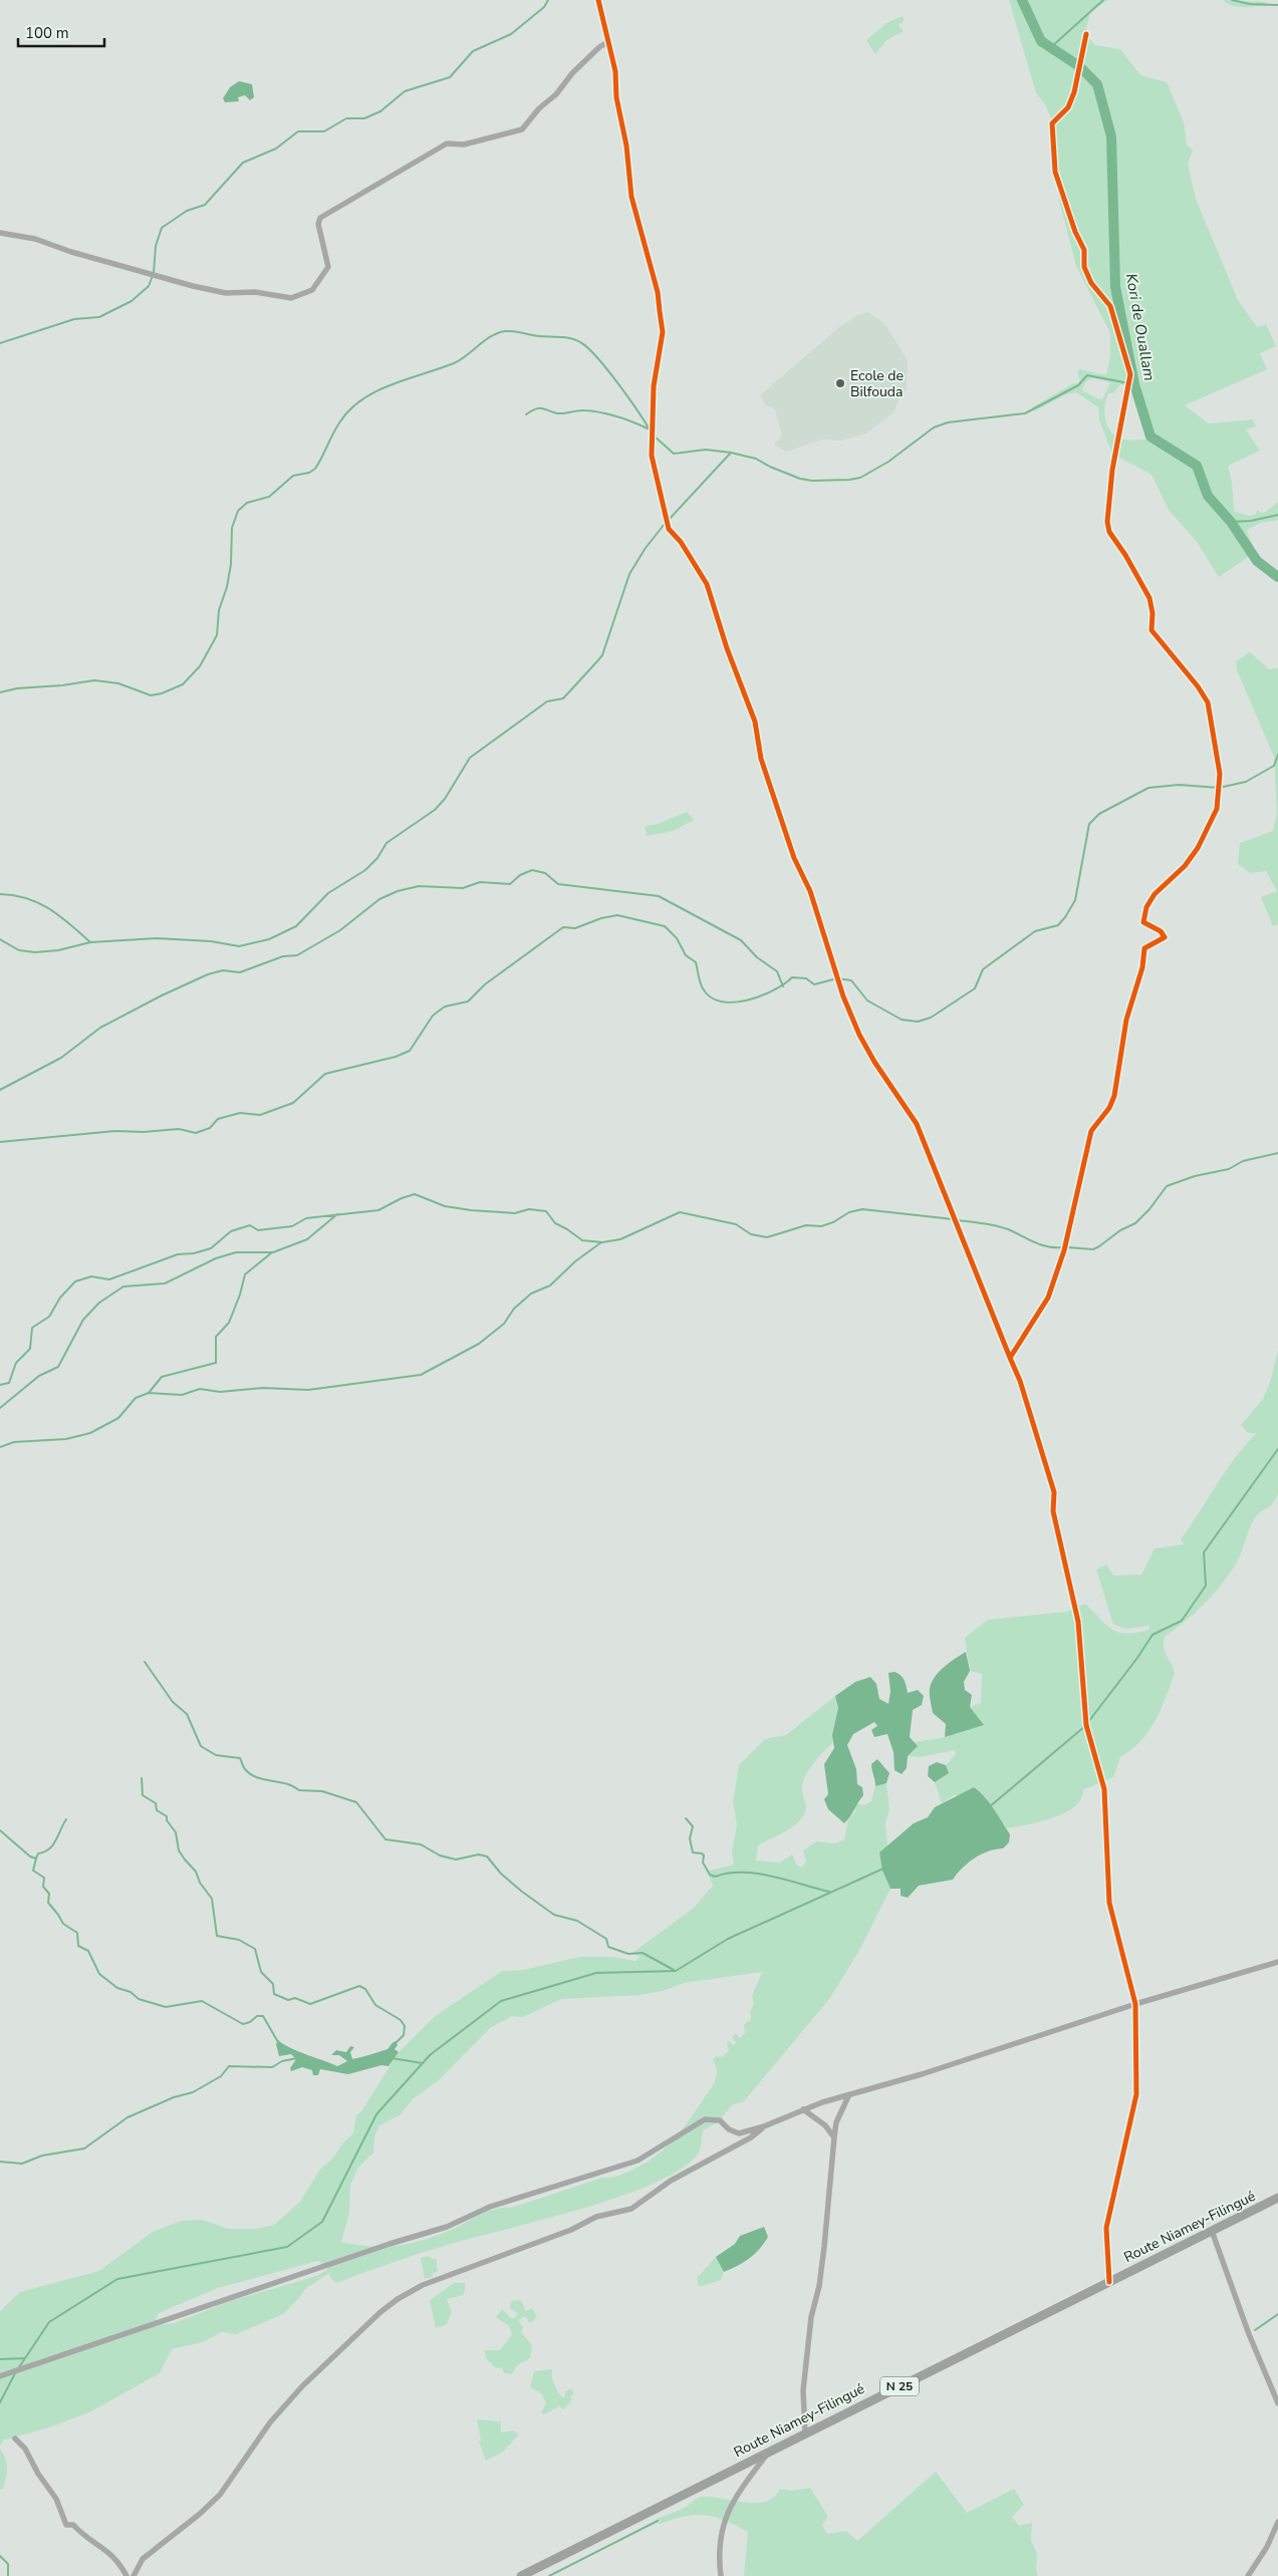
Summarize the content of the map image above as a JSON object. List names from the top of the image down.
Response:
{
  "streets": {
    "main road": ["Route Niamey-Filingué", "N 25"]
  },
  "water": ["Kori de Ouallam"],
  "places": ["Ecole de Bilfouda"],
  "scale_bar": "100 m"
}
